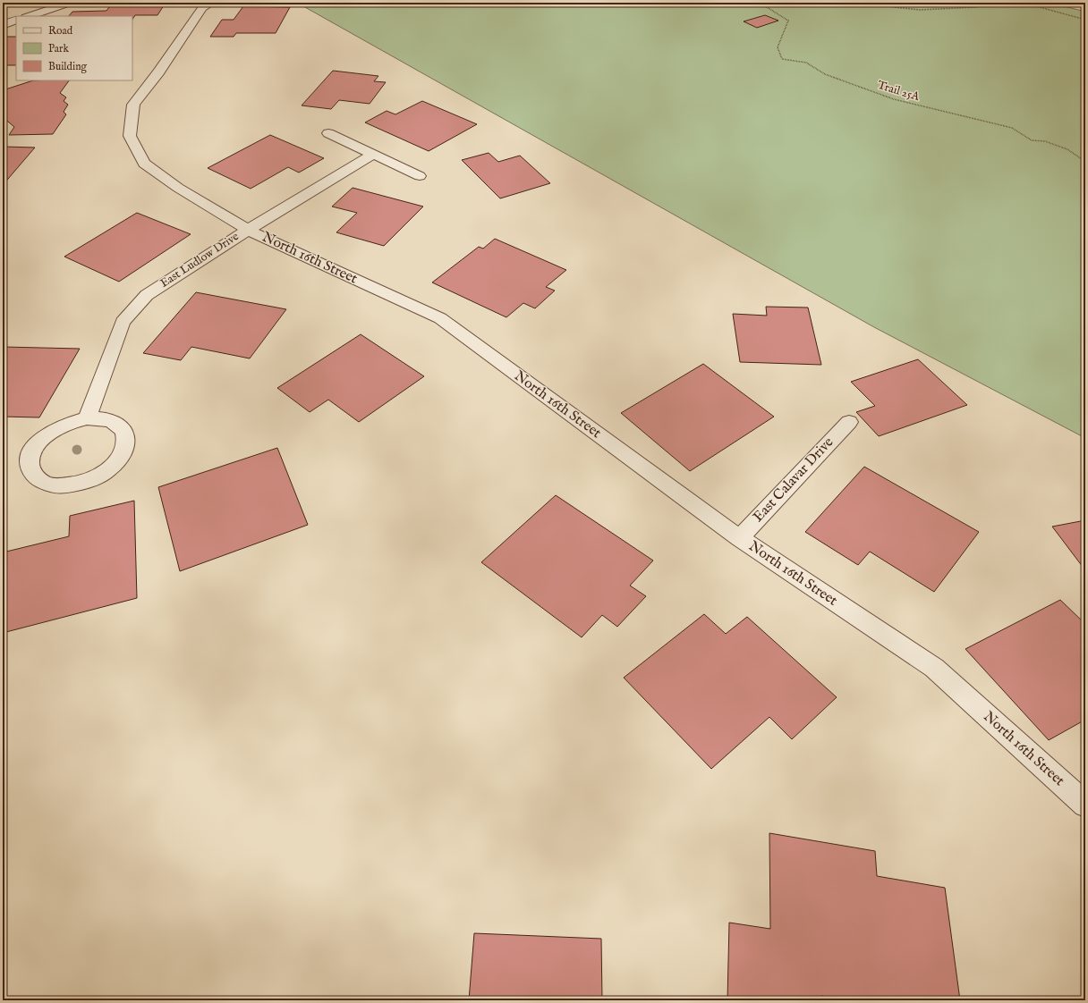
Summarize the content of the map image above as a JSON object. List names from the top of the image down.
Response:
{
  "streets": {
    "street": ["North 16th Street", "East Ludlow Drive", "East Calavar Drive"],
    "path": ["Trail 25A"]
  },
  "crossings": [
    ["North 16th Street", "East Ludlow Drive"],
    ["North 16th Street", "East Calavar Drive"]
  ],
  "legend": ["Road", "Park", "Building"]
}
